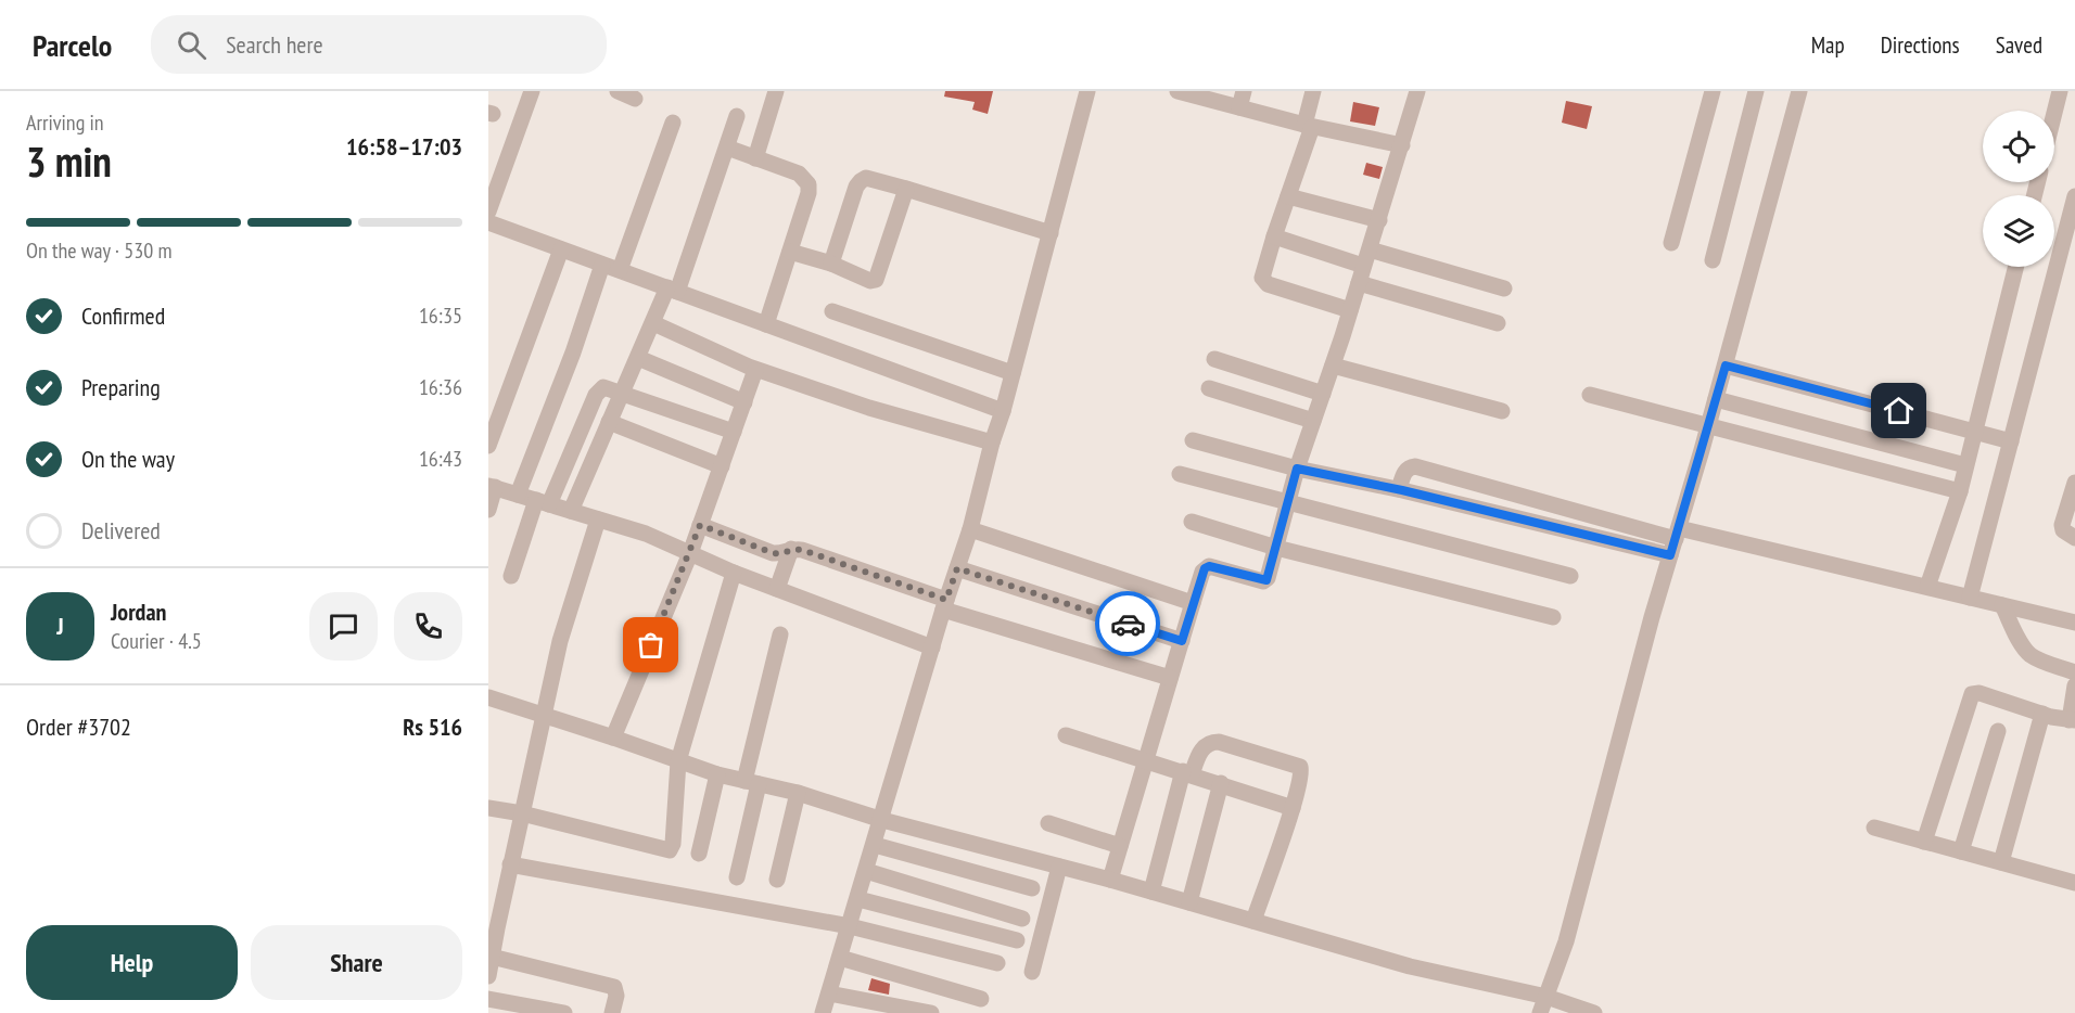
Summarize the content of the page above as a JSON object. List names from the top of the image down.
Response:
{
  "page": {
    "header": "Parcelo",
    "search": "Search here",
    "nav": ["Map", "Directions", "Saved"],
    "heading": ["3 min", "Arriving in", "16:58–17:03"],
    "panel": [
      "Jordan",
      "Courier · 4.5",
      "Order #3702",
      "Rs 516"
    ],
    "bar": "On the way · 530 m",
    "list": [
      ["Confirmed", "16:35"],
      ["Preparing", "16:36"],
      ["On the way", "16:43"],
      "Delivered"
    ],
    "round": "J",
    "buttons": ["Help", "Share"]
  }
}
